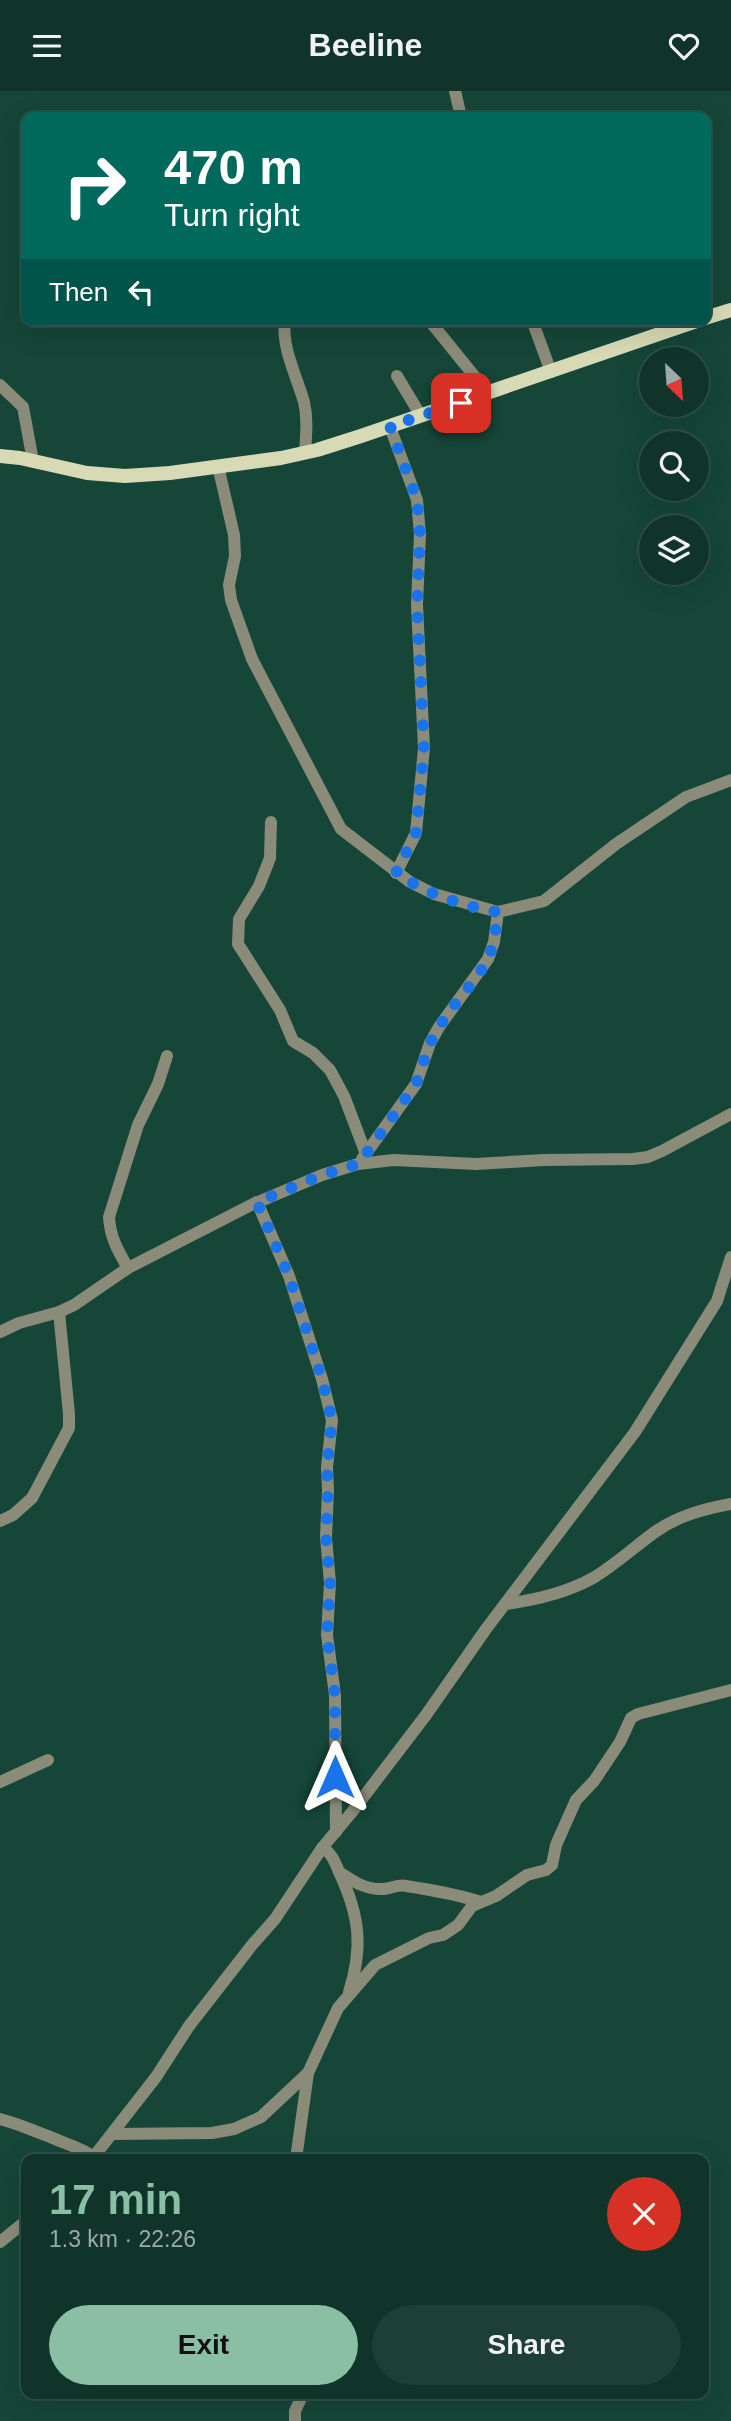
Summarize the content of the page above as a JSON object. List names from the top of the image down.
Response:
{
  "north": "bottom right",
  "page": {
    "header": "Beeline",
    "turn": ["470 m", "Turn right"],
    "then": "Then",
    "heading": ["17 min", "1.3 km · 22:26"],
    "buttons": ["Exit", "Share"]
  }
}
